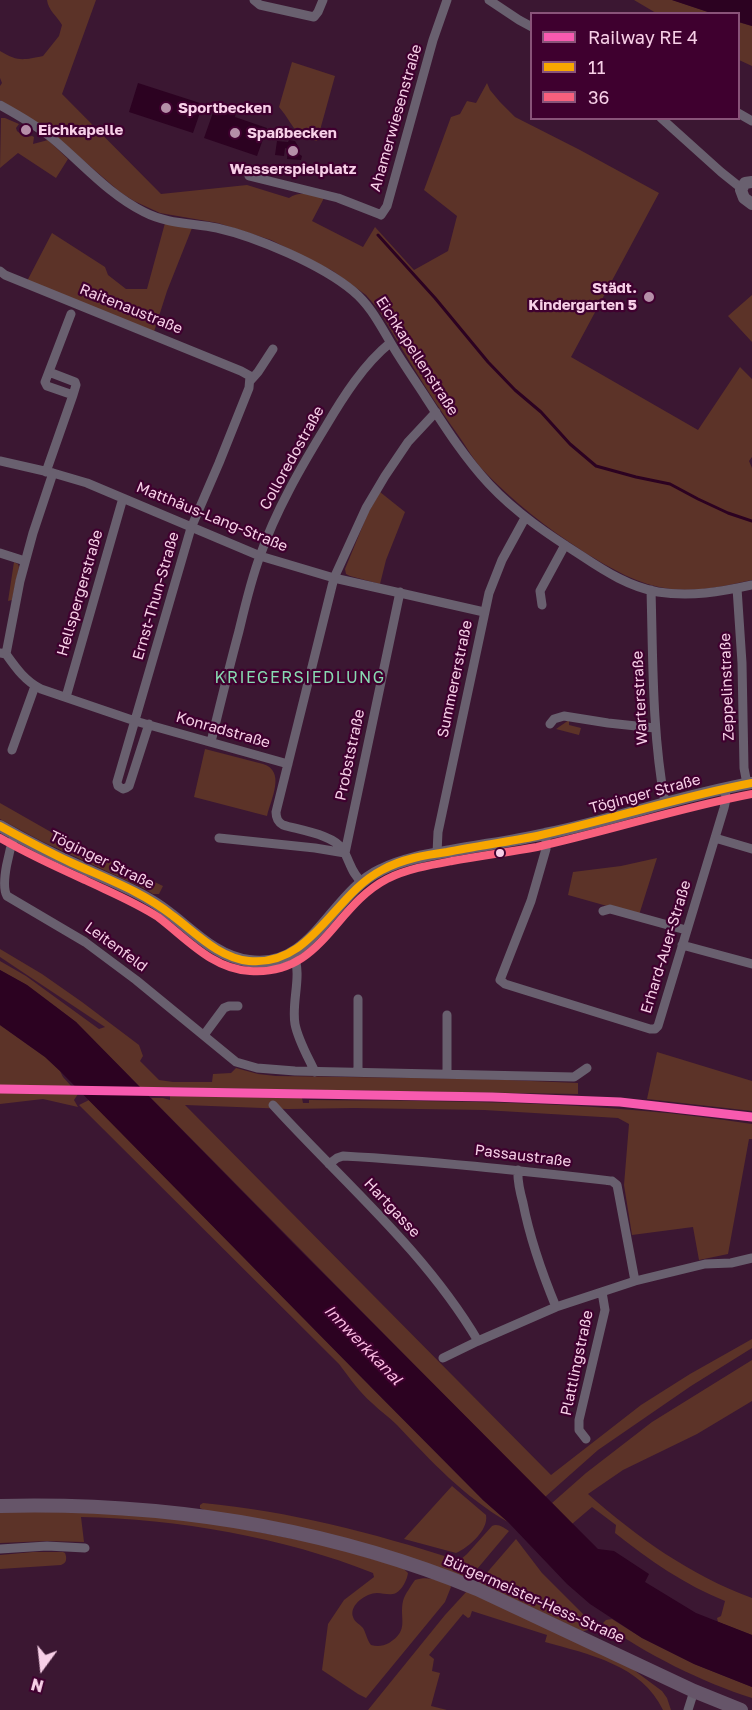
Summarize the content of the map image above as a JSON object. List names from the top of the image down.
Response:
{
  "streets": {
    "main road": ["Bürgermeister-Hess-Straße"],
    "street": [
      "Ahamerwiesenstraße",
      "Raitenaustraße",
      "Eichkapellenstraße",
      "Colloredostraße",
      "Matthäus-Lang-Straße",
      "Hellspergerstraße",
      "Ernst-Thun-Straße",
      "Summererstraße",
      "Zeppelinstraße",
      "Warterstraße",
      "Konradstraße",
      "Probststraße",
      "Töginger Straße",
      "Leitenfeld",
      "Erhard-Auer-Straße",
      "Passaustraße",
      "Hartgasse",
      "Plattlingstraße"
    ]
  },
  "crossings": [
    ["Raitenaustraße", "Ernst-Thun-Straße"],
    ["Eichkapellenstraße", "Colloredostraße"],
    ["Eichkapellenstraße", "Summererstraße"],
    ["Eichkapellenstraße", "Zeppelinstraße"],
    ["Eichkapellenstraße", "Warterstraße"],
    ["Colloredostraße", "Matthäus-Lang-Straße"],
    ["Colloredostraße", "Konradstraße"],
    ["Matthäus-Lang-Straße", "Hellspergerstraße"],
    ["Matthäus-Lang-Straße", "Ernst-Thun-Straße"],
    ["Matthäus-Lang-Straße", "Summererstraße"],
    ["Matthäus-Lang-Straße", "Probststraße"],
    ["Hellspergerstraße", "Konradstraße"],
    ["Ernst-Thun-Straße", "Konradstraße"],
    ["Summererstraße", "Töginger Straße"],
    ["Zeppelinstraße", "Töginger Straße"],
    ["Warterstraße", "Töginger Straße"],
    ["Töginger Straße", "Leitenfeld"],
    ["Töginger Straße", "Erhard-Auer-Straße"],
    ["Passaustraße", "Hartgasse"]
  ],
  "districts": ["KRIEGERSIEDLUNG"],
  "water": ["Innwerkkanal"],
  "places": [
    "Sportbecken",
    "Eichkapelle",
    "Spaßbecken",
    "Wasserspielplatz",
    "Städt. Kindergarten 5"
  ],
  "lines": ["transit line 11", "transit line 36"],
  "legend": ["Railway RE 4", "11", "36"],
  "north": "bottom"
}
